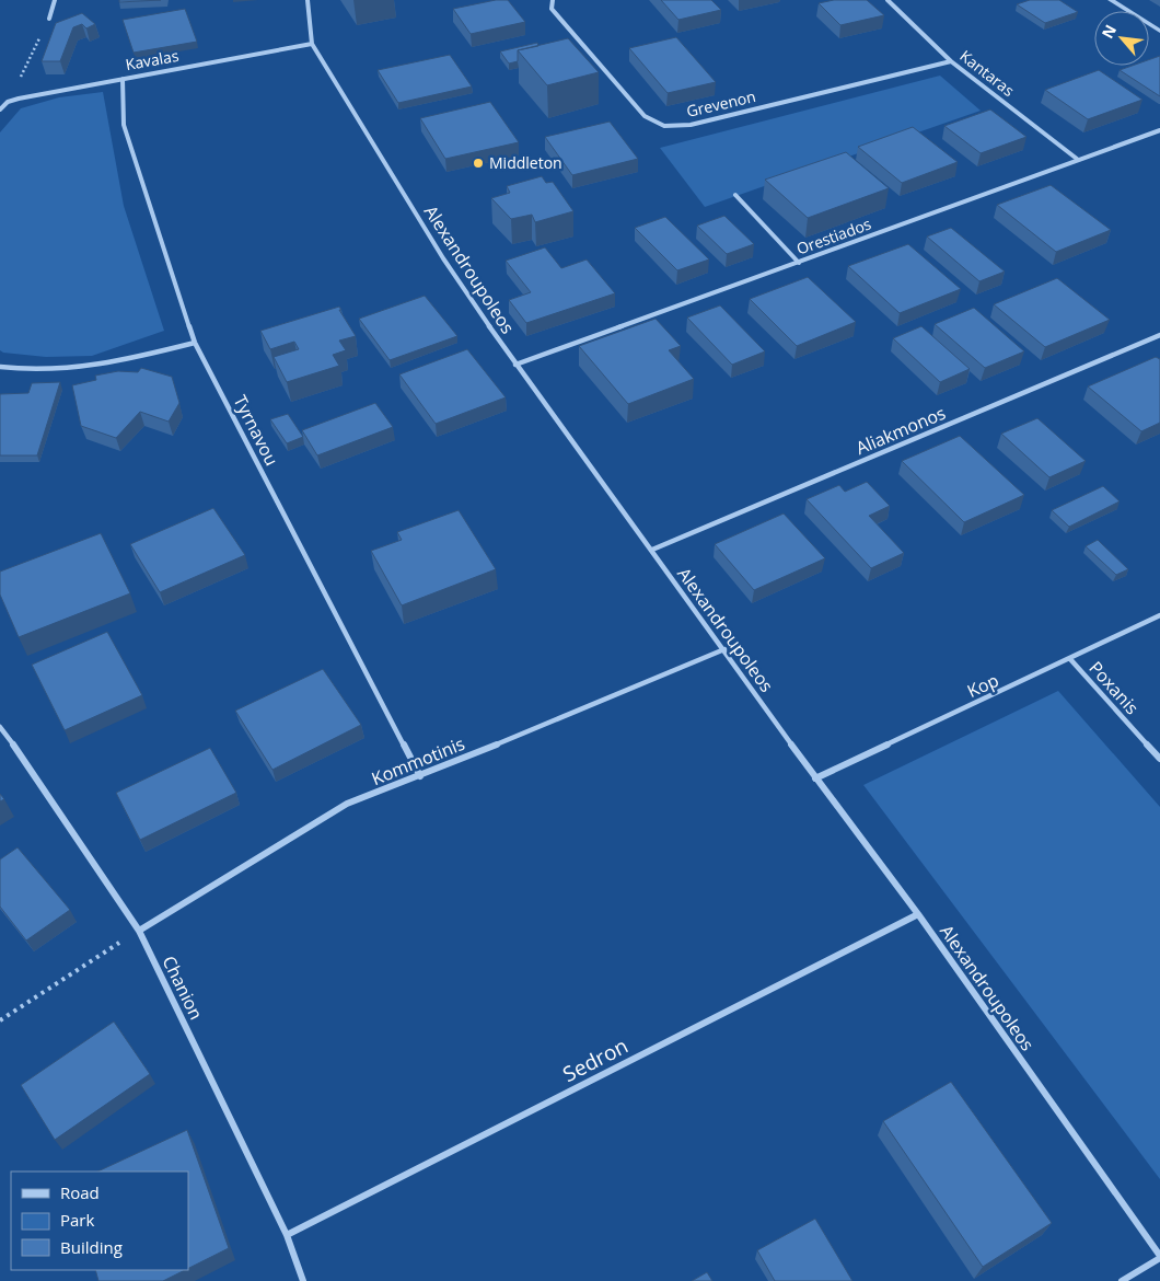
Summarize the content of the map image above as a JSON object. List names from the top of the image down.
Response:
{
  "streets": {
    "street": [
      "Kavalas",
      "Kantaras",
      "Grevenon",
      "Orestiados",
      "Alexandroupoleos",
      "Tyrnavou",
      "Aliakmonos",
      "Kop",
      "Poxanis",
      "Kommotinis",
      "Chanion",
      "Sedron"
    ]
  },
  "crossings": [
    ["Kavalas", "Alexandroupoleos"],
    ["Kavalas", "Tyrnavou"],
    ["Kantaras", "Grevenon"],
    ["Kantaras", "Orestiados"],
    ["Orestiados", "Alexandroupoleos"],
    ["Alexandroupoleos", "Aliakmonos"],
    ["Alexandroupoleos", "Kop"],
    ["Alexandroupoleos", "Kommotinis"],
    ["Alexandroupoleos", "Sedron"],
    ["Tyrnavou", "Kommotinis"],
    ["Kop", "Poxanis"],
    ["Kommotinis", "Chanion"],
    ["Chanion", "Sedron"]
  ],
  "places": ["Middleton"],
  "legend": ["Road", "Park", "Building"],
  "north": "top left"
}
